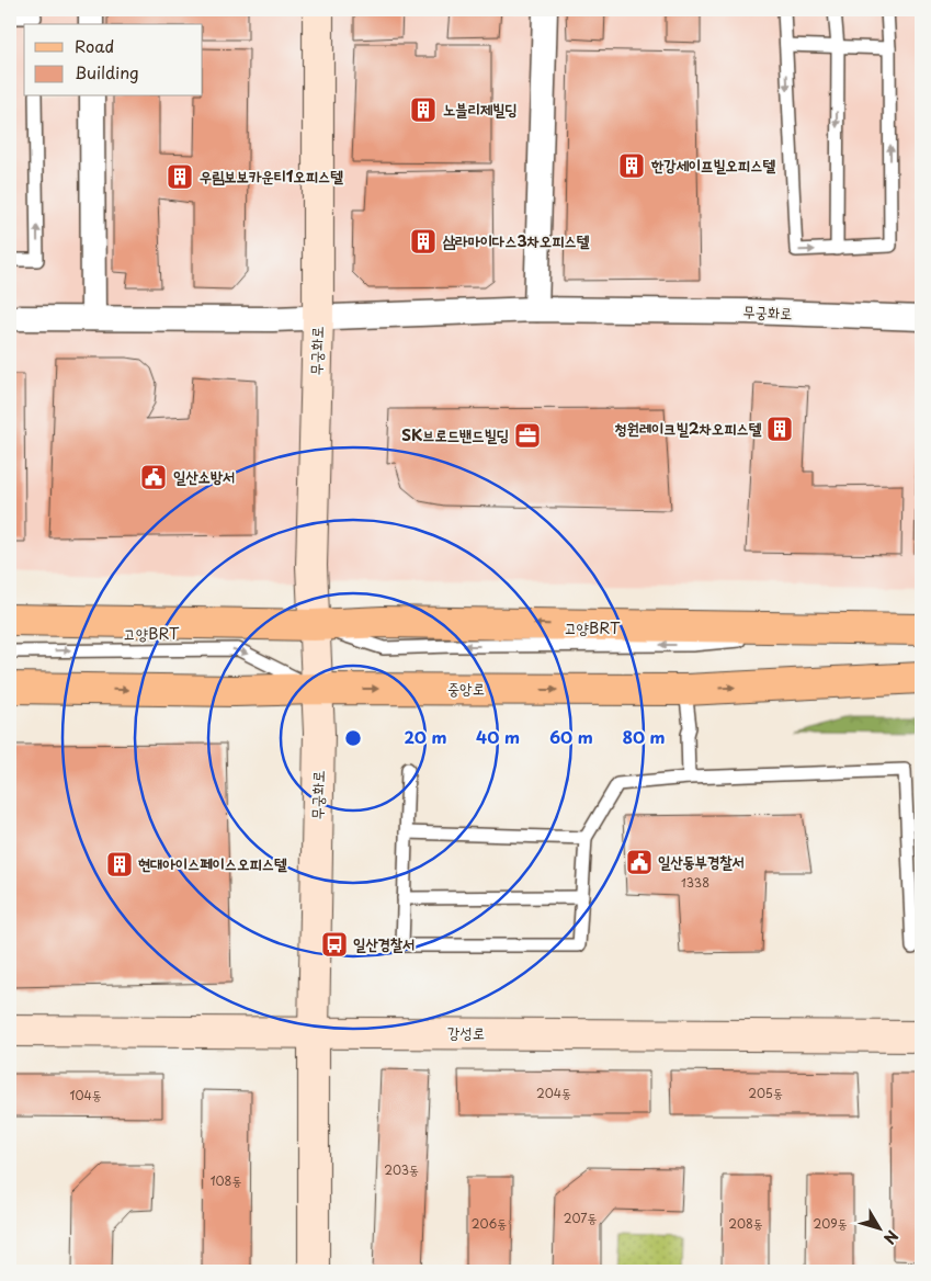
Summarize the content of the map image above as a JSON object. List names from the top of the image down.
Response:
{
  "streets": {
    "main road": ["무궁화로", "중앙로", "강성로"],
    "lane": ["고양BRT"]
  },
  "crossings": [
    ["무궁화로", "고양BRT"],
    ["무궁화로", "중앙로"],
    ["무궁화로", "강성로"],
    ["고양BRT", "중앙로"]
  ],
  "one_way": ["고양BRT"],
  "places": {
    "building": [
      "노블리제빌딩",
      "한강세이프빌오피스텔",
      "우림보보카운티1오피스텔",
      "삼라마이다스3차오피스텔",
      "청원레이크빌2차오피스텔",
      "현대아이스페이스오피스텔"
    ],
    "office": ["SK브로드밴드빌딩"],
    "public building": ["일산소방서", "일산동부경찰서"],
    "bus stop": ["일산경찰서"]
  },
  "house_numbers": [
    "1338",
    "204동",
    "205동",
    "104동",
    "203동",
    "108동",
    "207동",
    "206동",
    "208동",
    "209동"
  ],
  "legend": ["Road", "Building"],
  "north": "bottom right",
  "rings": [
    "20 m",
    "40 m",
    "60 m",
    "80 m"
  ]
}
